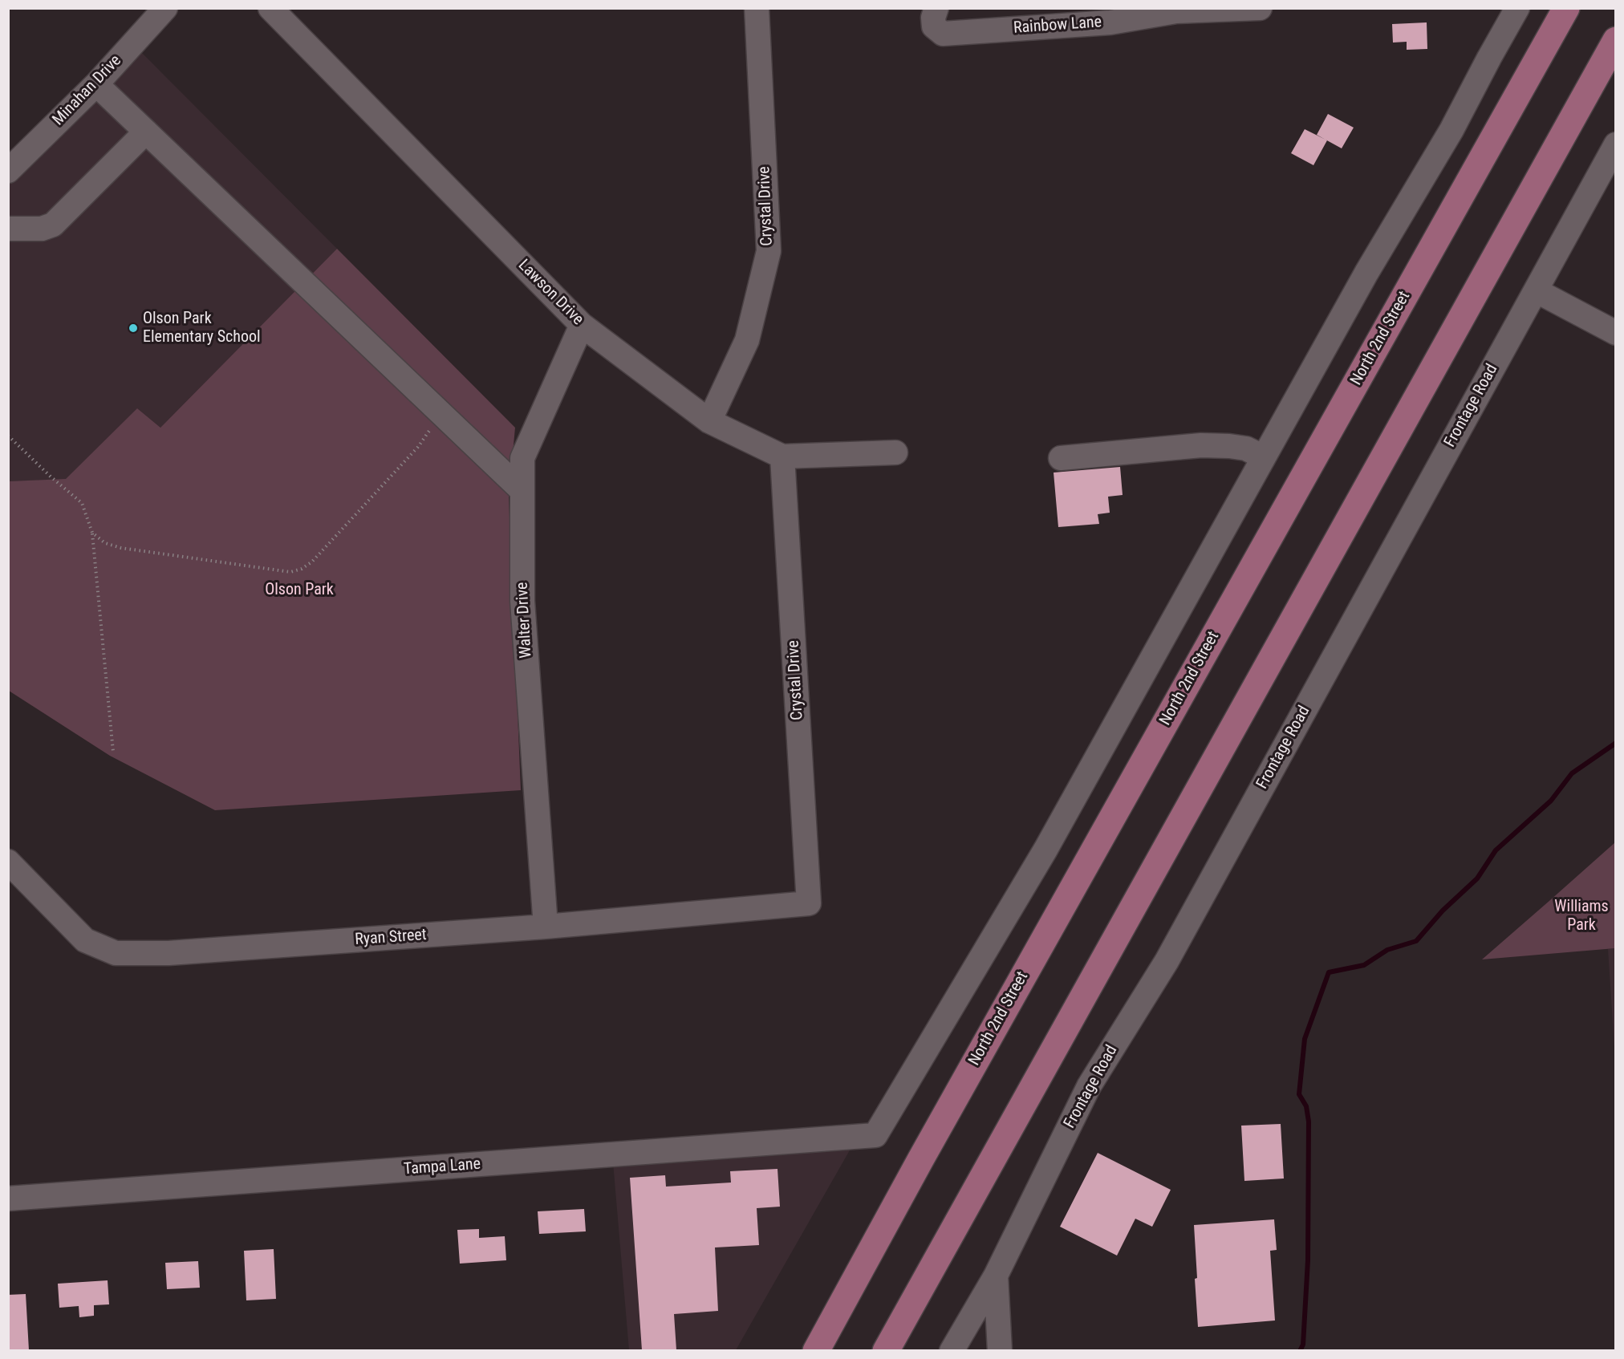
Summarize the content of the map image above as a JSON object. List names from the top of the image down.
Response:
{
  "streets": {
    "main road": ["North 2nd Street"],
    "street": [
      "Rainbow Lane",
      "Minahan Drive",
      "Crystal Drive",
      "Lawson Drive",
      "Frontage Road",
      "Walter Drive",
      "Ryan Street",
      "Tampa Lane"
    ]
  },
  "crossings": [
    ["Crystal Drive", "Lawson Drive"],
    ["Crystal Drive", "Ryan Street"],
    ["Lawson Drive", "Walter Drive"],
    ["Walter Drive", "Ryan Street"]
  ],
  "parks": ["Olson Park", "Williams Park"],
  "places": ["Olson Park Elementary School"]
}
